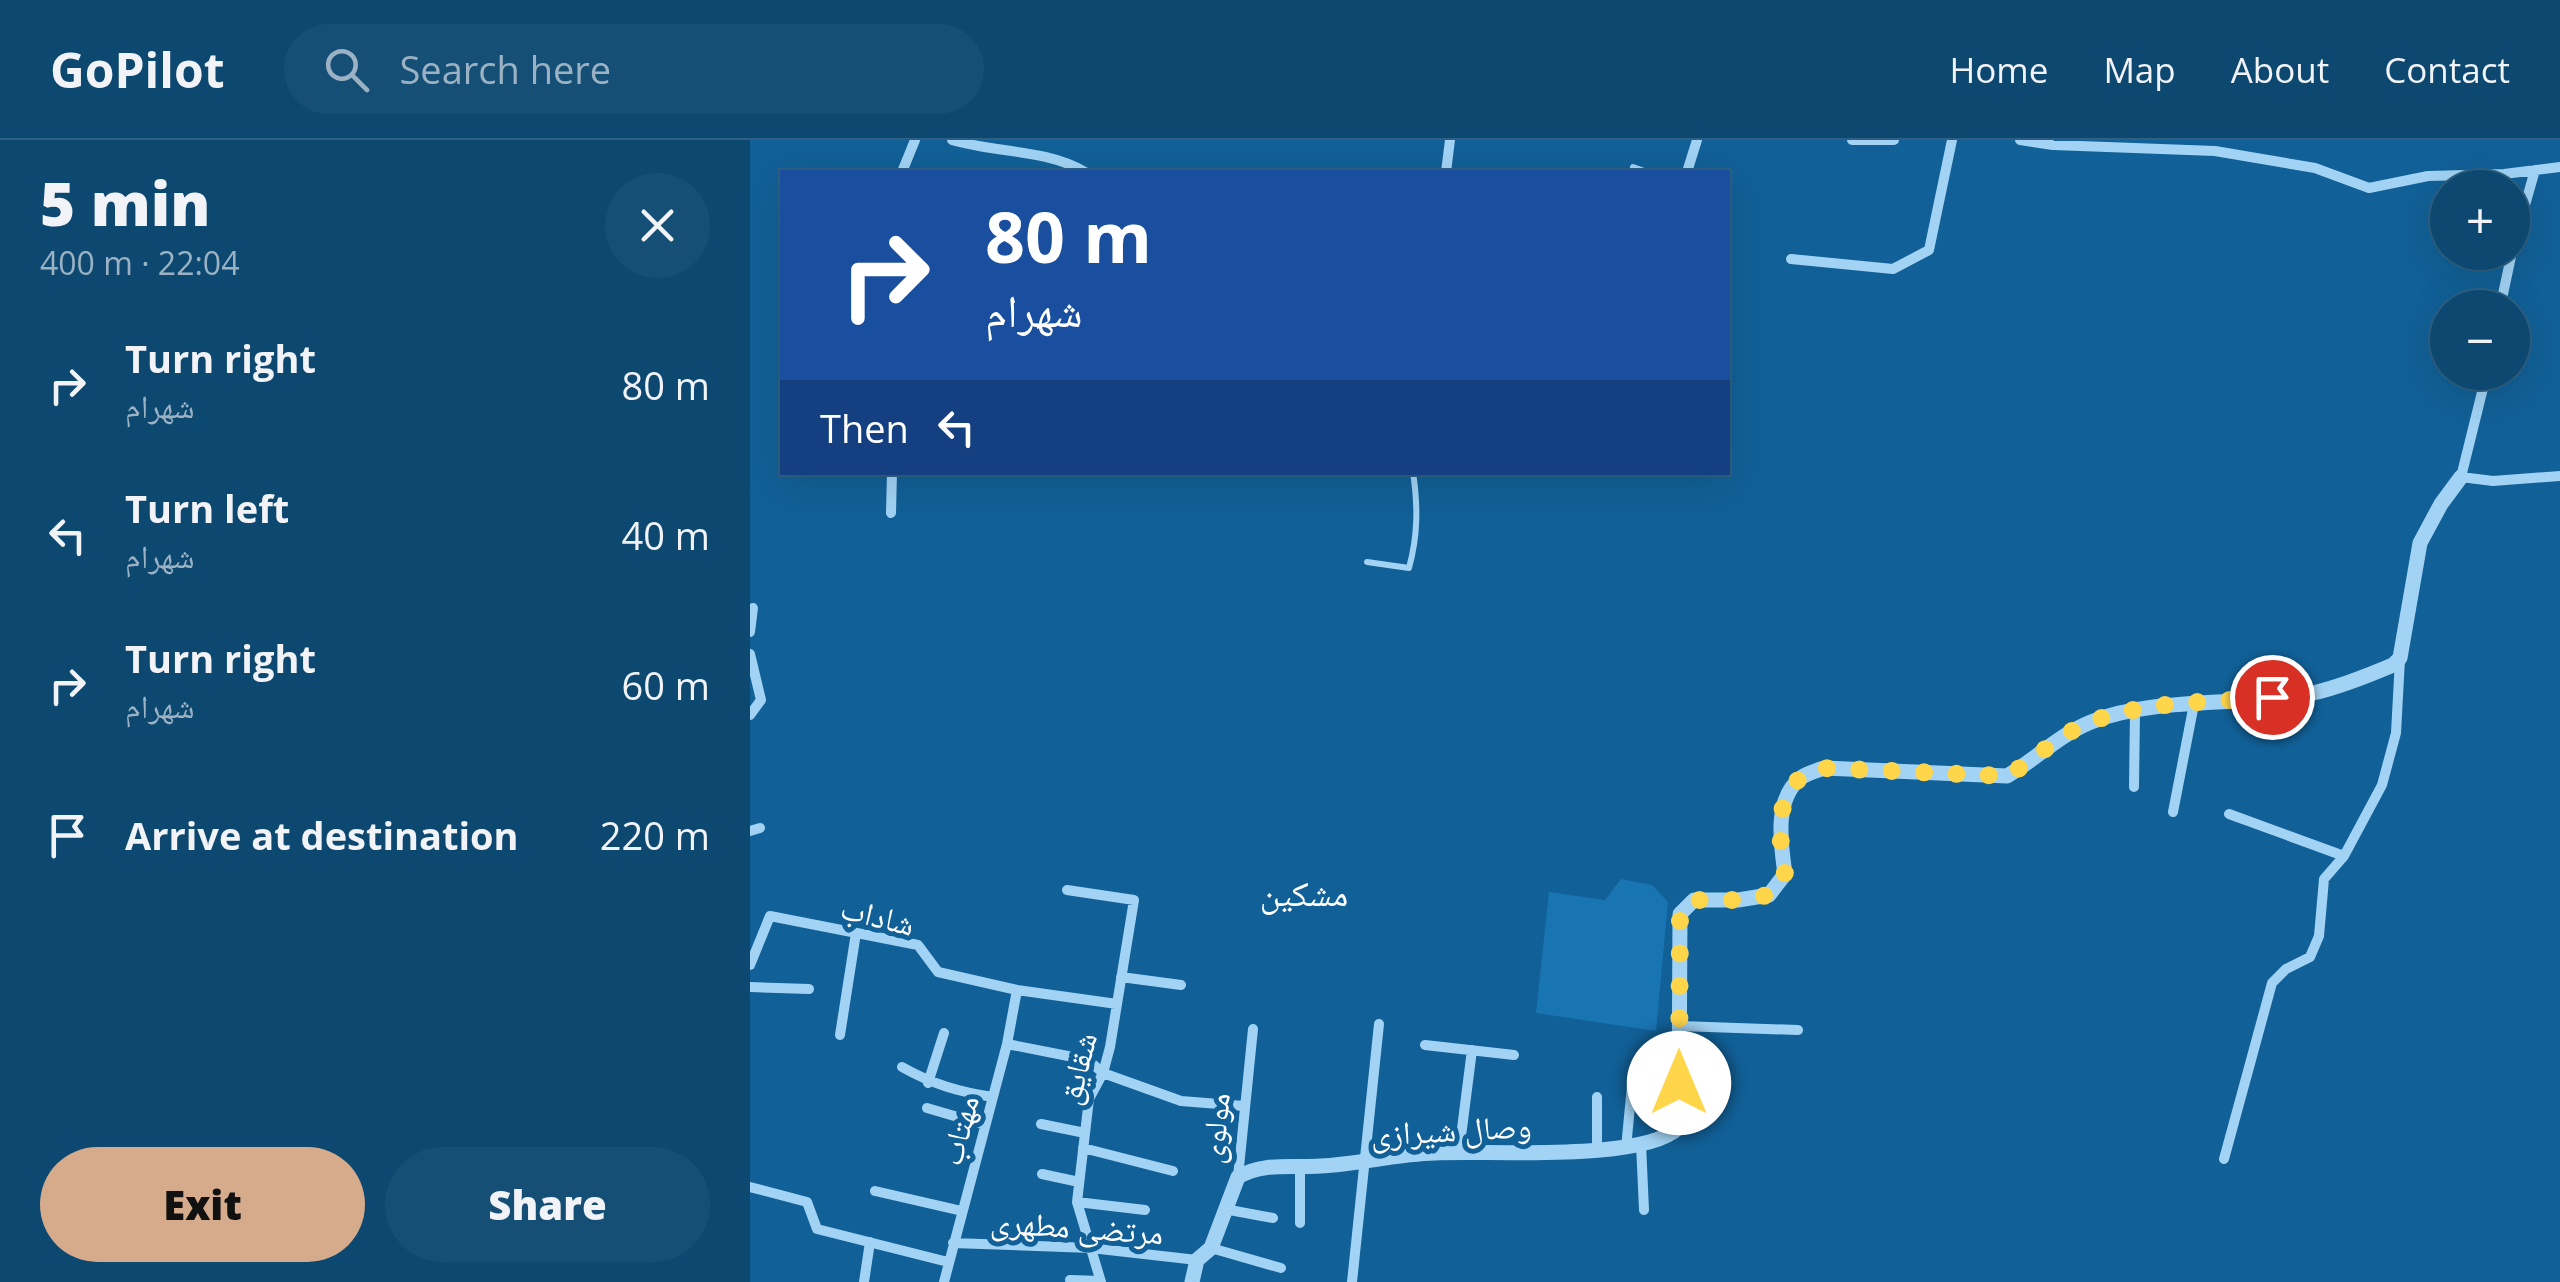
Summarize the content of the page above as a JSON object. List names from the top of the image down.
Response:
{
  "streets": {
    "street": [
      "شاداب",
      "شقایق",
      "مولوی",
      "وصال شیرازی",
      "مهتاب",
      "مرتضی مطهری"
    ]
  },
  "crossings": [
    ["شاداب", "شقایق"],
    ["شاداب", "مهتاب"],
    ["شقایق", "مرتضی مطهری"],
    ["مولوی", "وصال شیرازی"],
    ["مهتاب", "مرتضی مطهری"]
  ],
  "districts": ["مشکین"],
  "page": {
    "header": "GoPilot",
    "search": "Search here",
    "nav": [
      "Home",
      "Map",
      "About",
      "Contact"
    ],
    "heading": ["5 min", "400 m · 22:04"],
    "map_buttons": ["+", "−"],
    "turn": ["80 m", "شهرام"],
    "list": [
      {
        "name": "Turn right",
        "note": "شهرام",
        "value": "80 m"
      },
      {
        "name": "Turn left",
        "note": "شهرام",
        "value": "40 m"
      },
      {
        "name": "Turn right",
        "note": "شهرام",
        "value": "60 m"
      },
      {
        "name": "Arrive at destination",
        "value": "220 m"
      }
    ],
    "then": "Then",
    "buttons": ["Exit", "Share"]
  }
}
